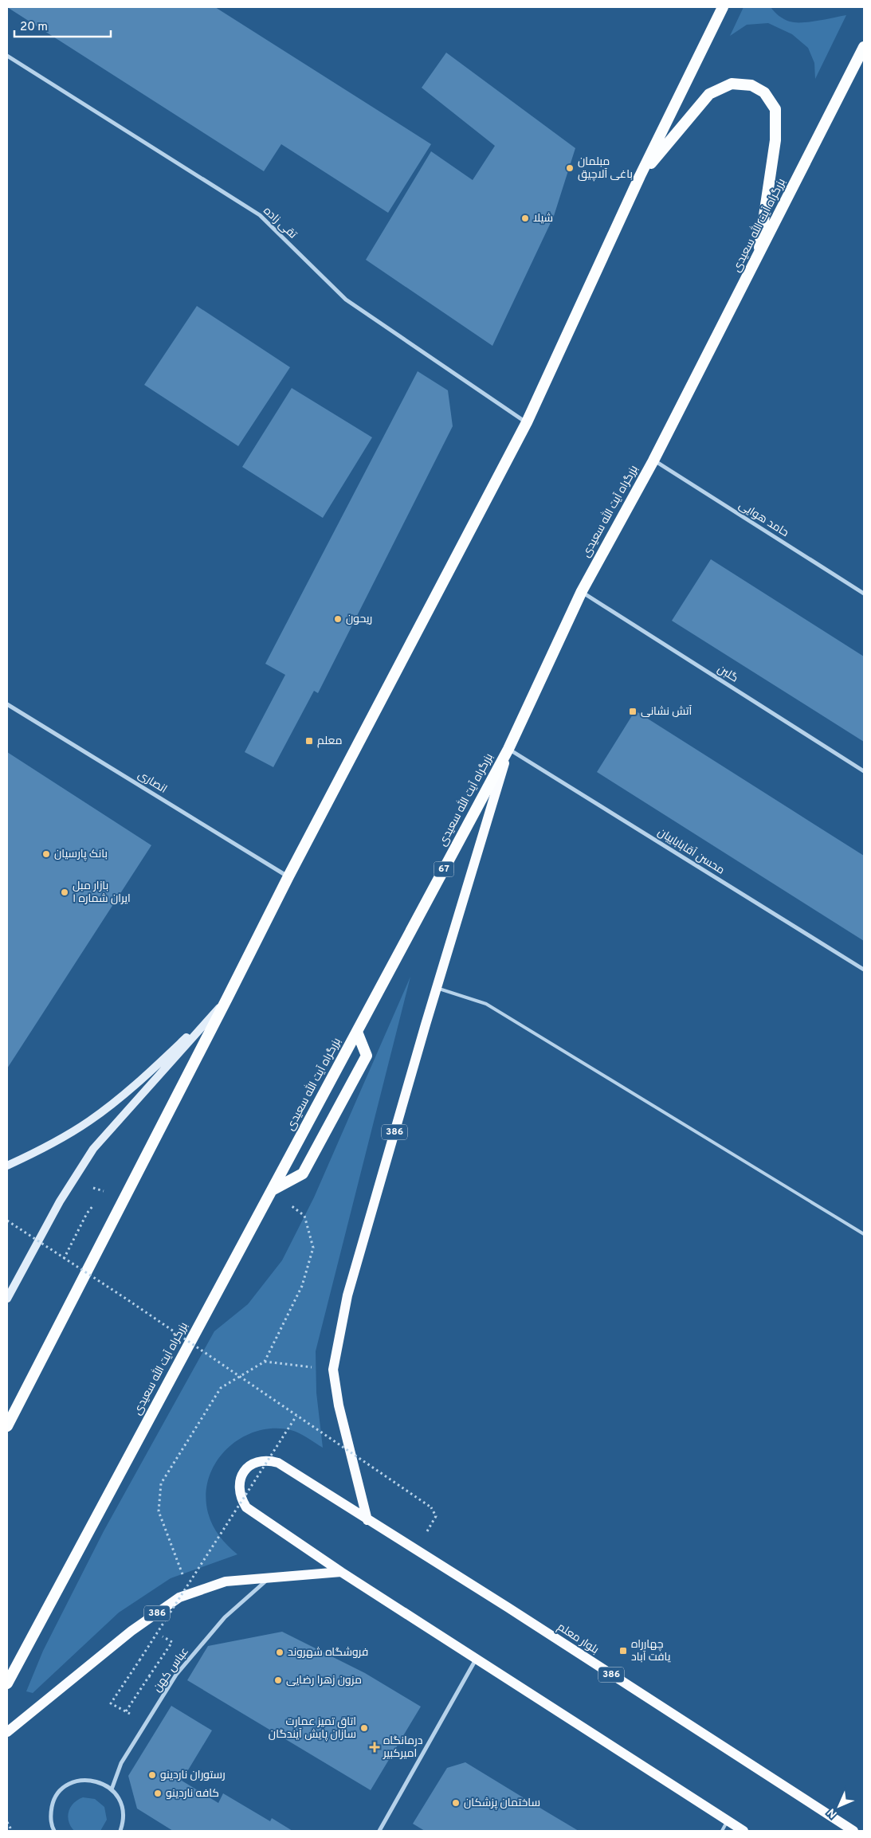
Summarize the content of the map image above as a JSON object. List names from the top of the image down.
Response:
{
  "streets": {
    "highway": ["بزرگراه آیت الله سعیدی", "67"],
    "main road": ["386", "بلوار معلم"],
    "street": [
      "تقی زاده",
      "حامد هوایی",
      "گلبن",
      "انصاری",
      "محسن آقاباباییان",
      "عباس کهن"
    ]
  },
  "crossings": [
    ["بزرگراه آیت الله سعیدی", "حامد هوایی"],
    ["بزرگراه آیت الله سعیدی", "گلبن"],
    ["بزرگراه آیت الله سعیدی", "محسن آقاباباییان"],
    ["بزرگراه آیت الله سعیدی", "386"],
    ["محسن آقاباباییان", "386"],
    ["386", "بلوار معلم"],
    ["386", "عباس کهن"]
  ],
  "places": {
    "other": [
      "مبلمان باغی آلاچیق",
      "شیلا",
      "ریحون",
      "بانک پارسیان",
      "بازار مبل ایران شماره ۱",
      "فروشگاه شهروند",
      "مزون زهرا رضایی",
      "اتاق تمیز عمارت سازان پایش آیندگان",
      "رستوران ناردینو",
      "کافه ناردینو",
      "ساختمان پزشکان"
    ],
    "transit": ["آتش نشانی", "معلم", "چهارراه یافت آباد"],
    "health": ["درمانگاه امیرکبیر"]
  },
  "scale_bar": "20 m",
  "north": "bottom left"
}
